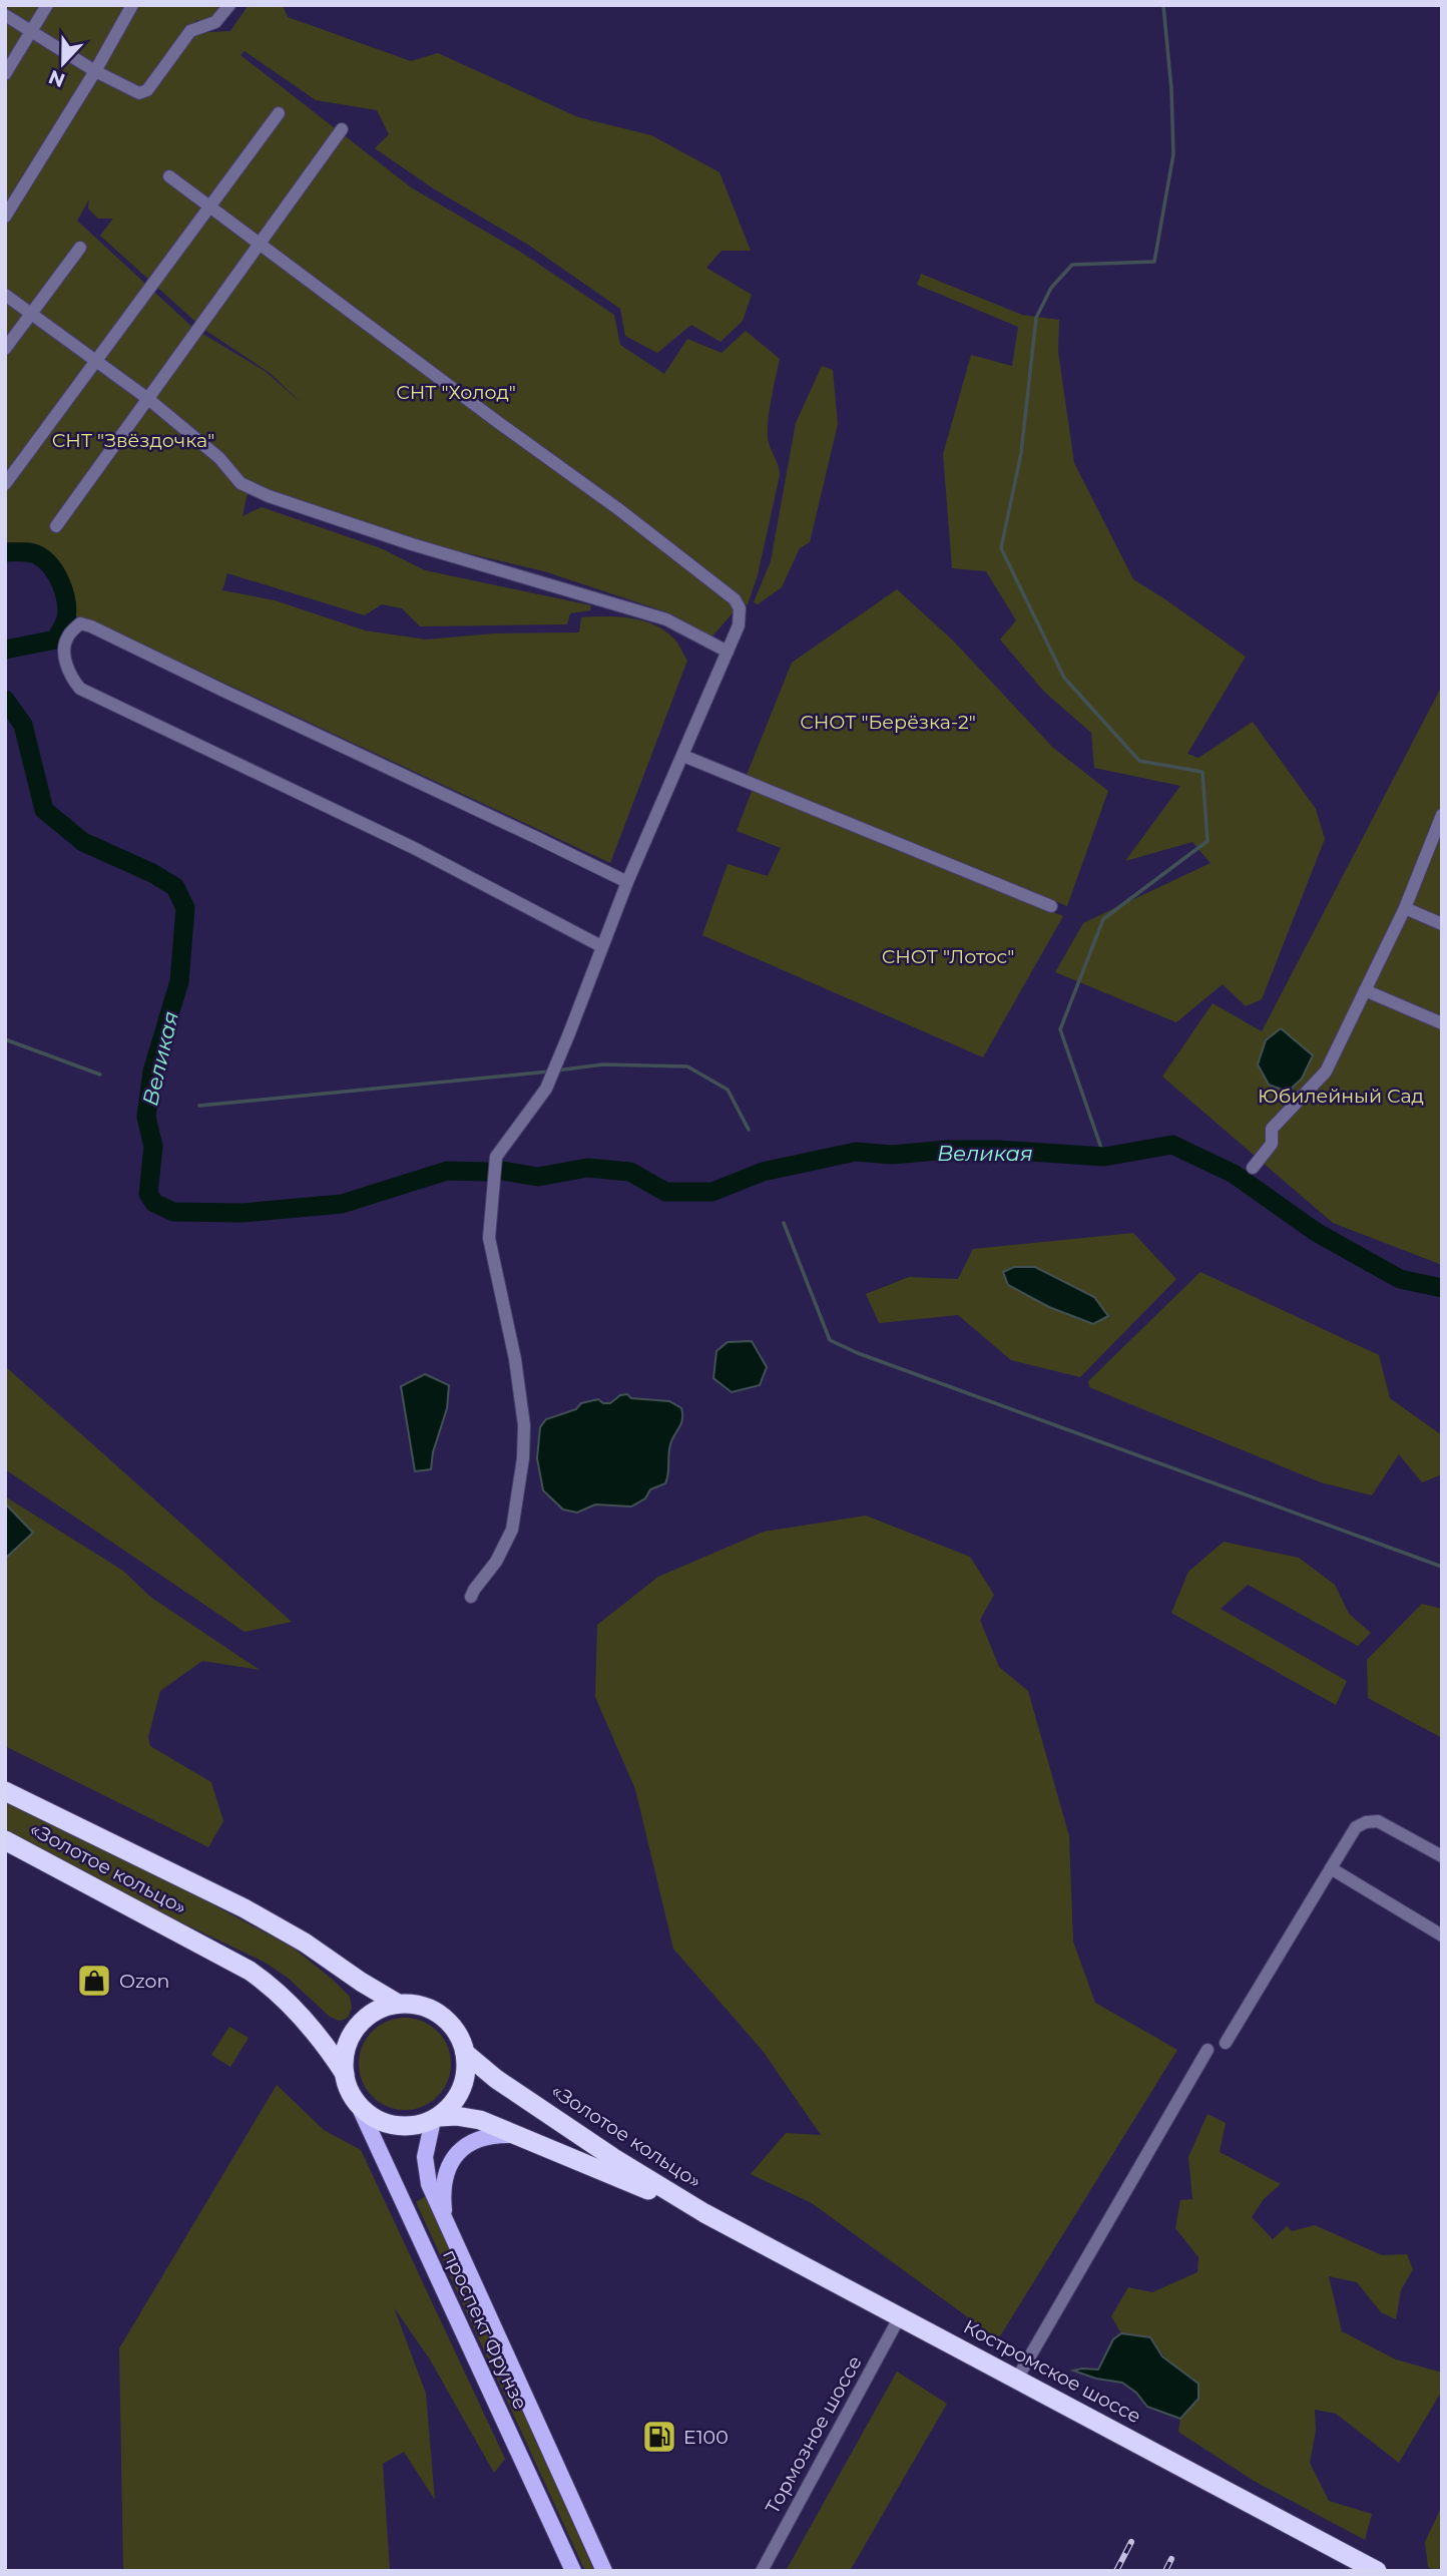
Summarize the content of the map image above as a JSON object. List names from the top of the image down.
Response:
{
  "streets": {
    "highway": ["«Золотое кольцо»", "Костромское шоссе"],
    "main road": ["проспект Фрунзе"],
    "street": ["Тормозное шоссе"]
  },
  "crossings": [
    ["«Золотое кольцо»", "проспект Фрунзе"],
    ["«Золотое кольцо»", "Костромское шоссе"],
    ["Костромское шоссе", "Тормозное шоссе"]
  ],
  "water": ["Великая"],
  "parks": [
    "СНТ \"Холод\"",
    "СНТ \"Звёздочка\"",
    "СНОТ \"Берёзка-2\"",
    "СНОТ \"Лотос\"",
    "Юбилейный Сад"
  ],
  "places": {
    "shop": ["Ozon"],
    "fuel station": ["E100"]
  },
  "north": "bottom"
}
